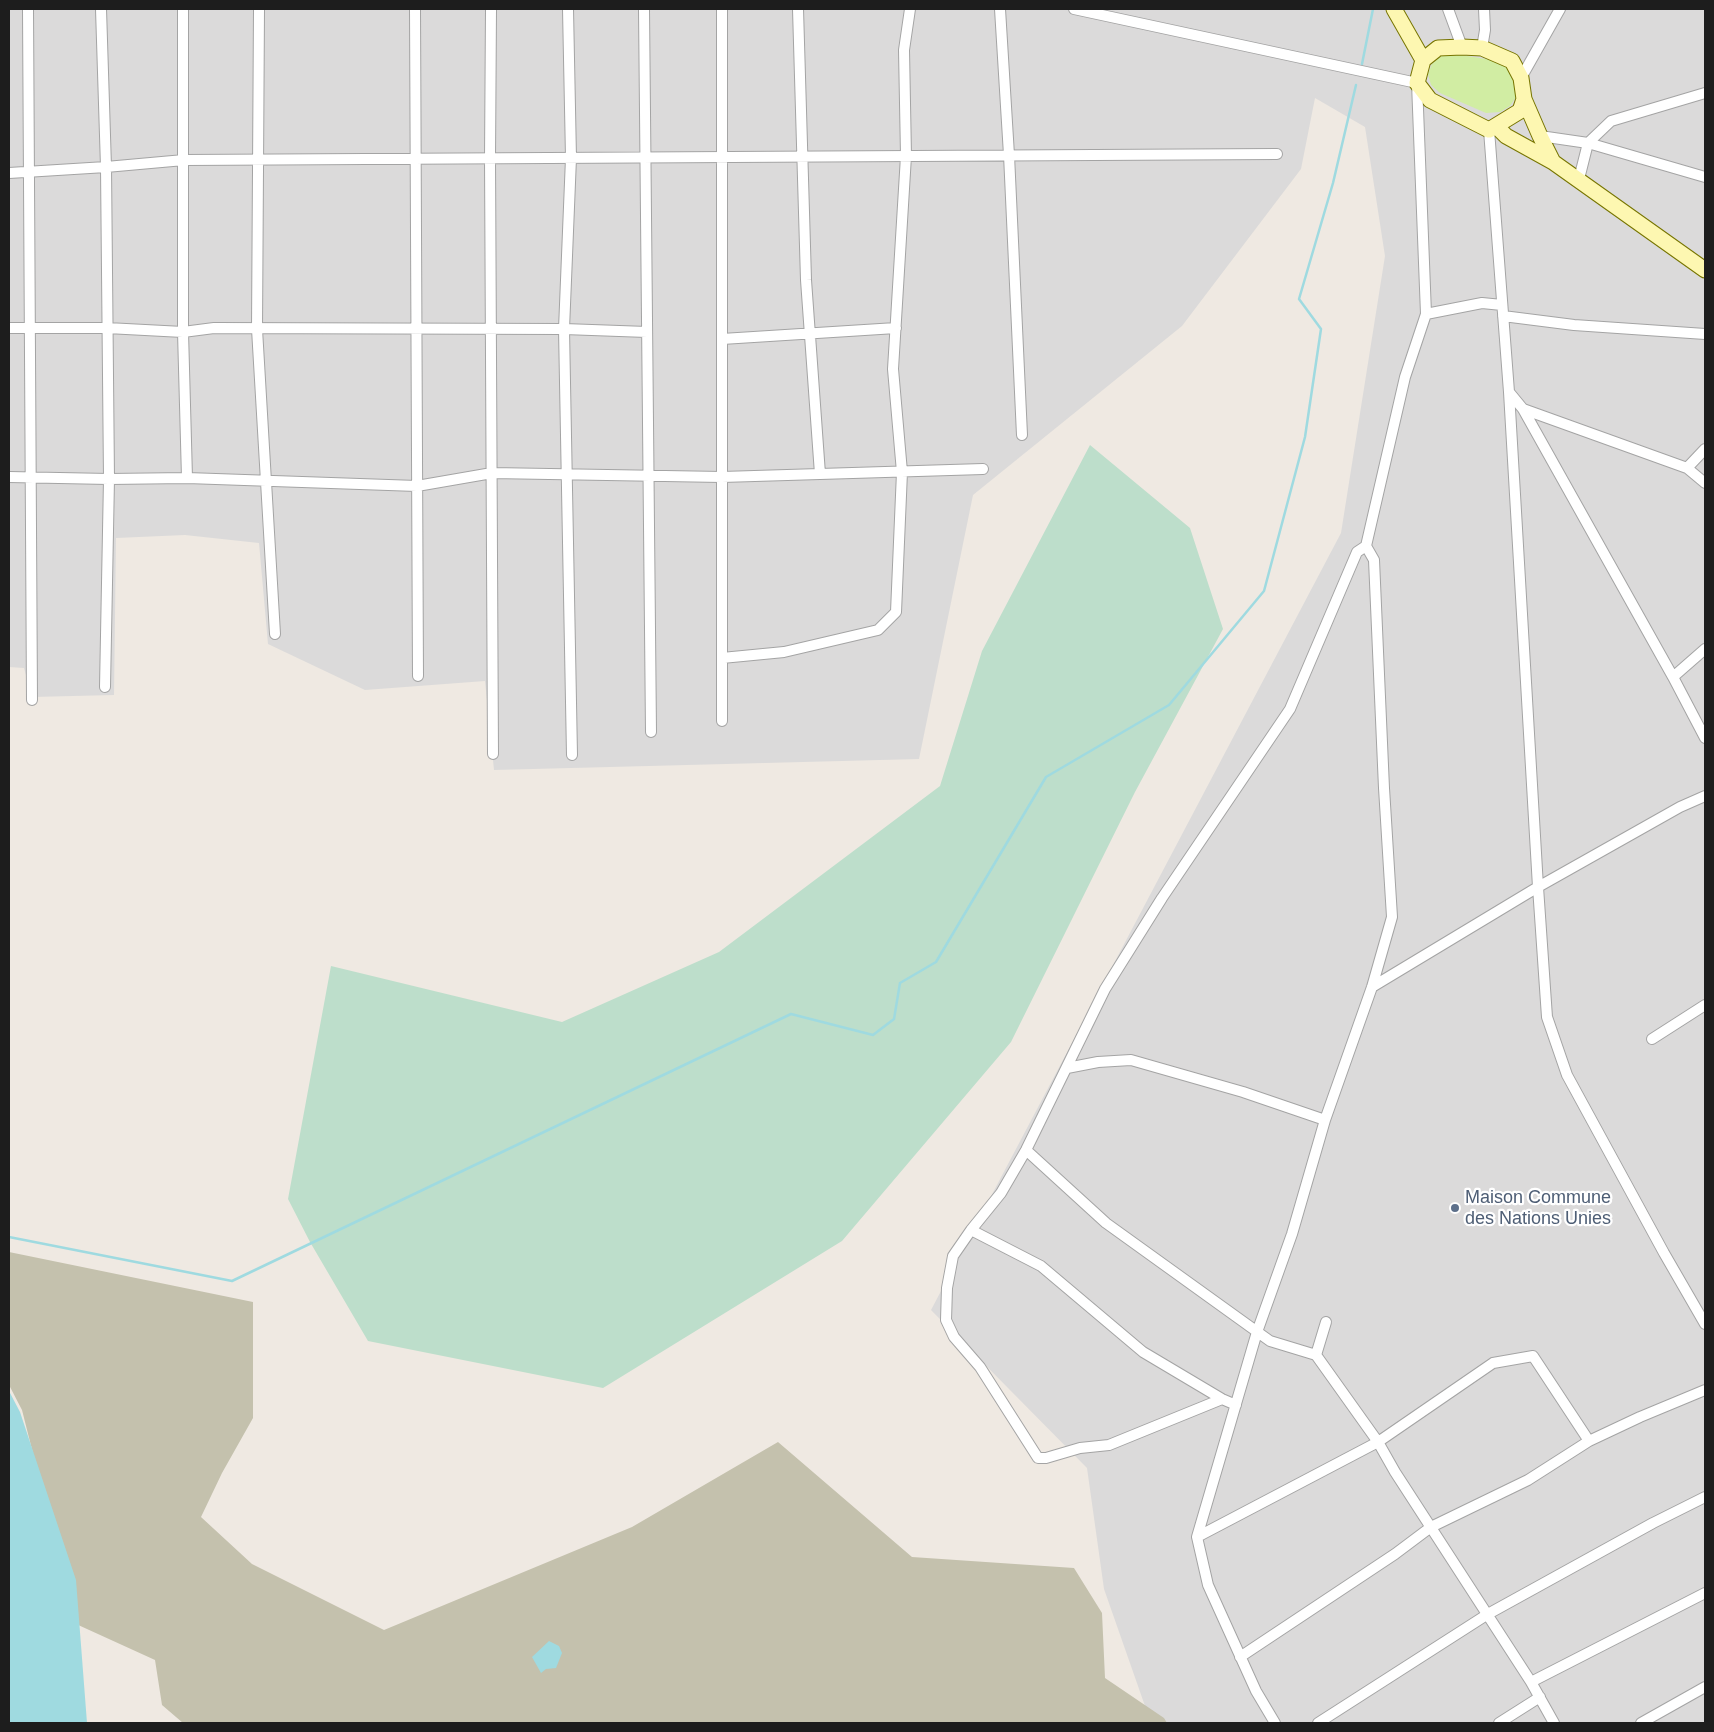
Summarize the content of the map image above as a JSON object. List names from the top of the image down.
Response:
{
  "places": ["Maison Commune des Nations Unies"]
}
